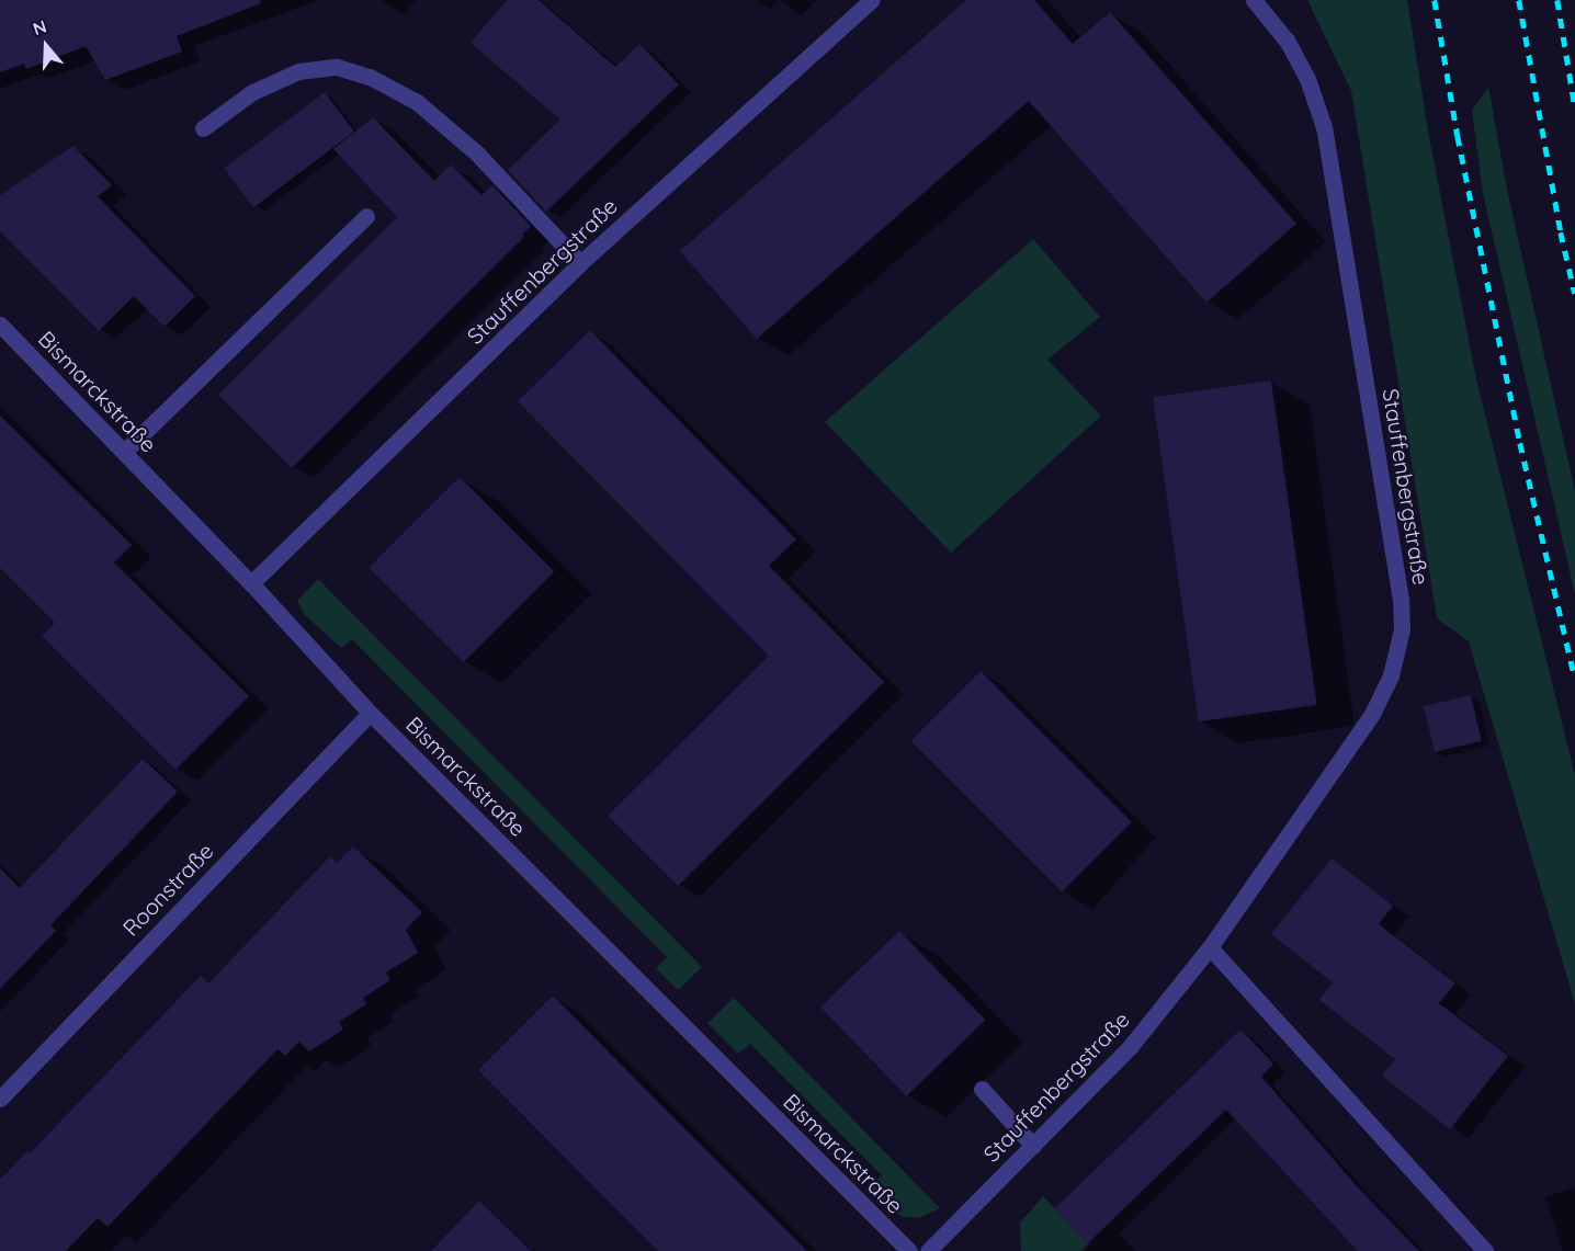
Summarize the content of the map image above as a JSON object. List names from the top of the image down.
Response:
{
  "streets": {
    "street": ["Stauffenbergstraße", "Bismarckstraße", "Roonstraße"]
  },
  "crossings": [
    ["Stauffenbergstraße", "Bismarckstraße"],
    ["Bismarckstraße", "Roonstraße"]
  ],
  "north": "top"
}
